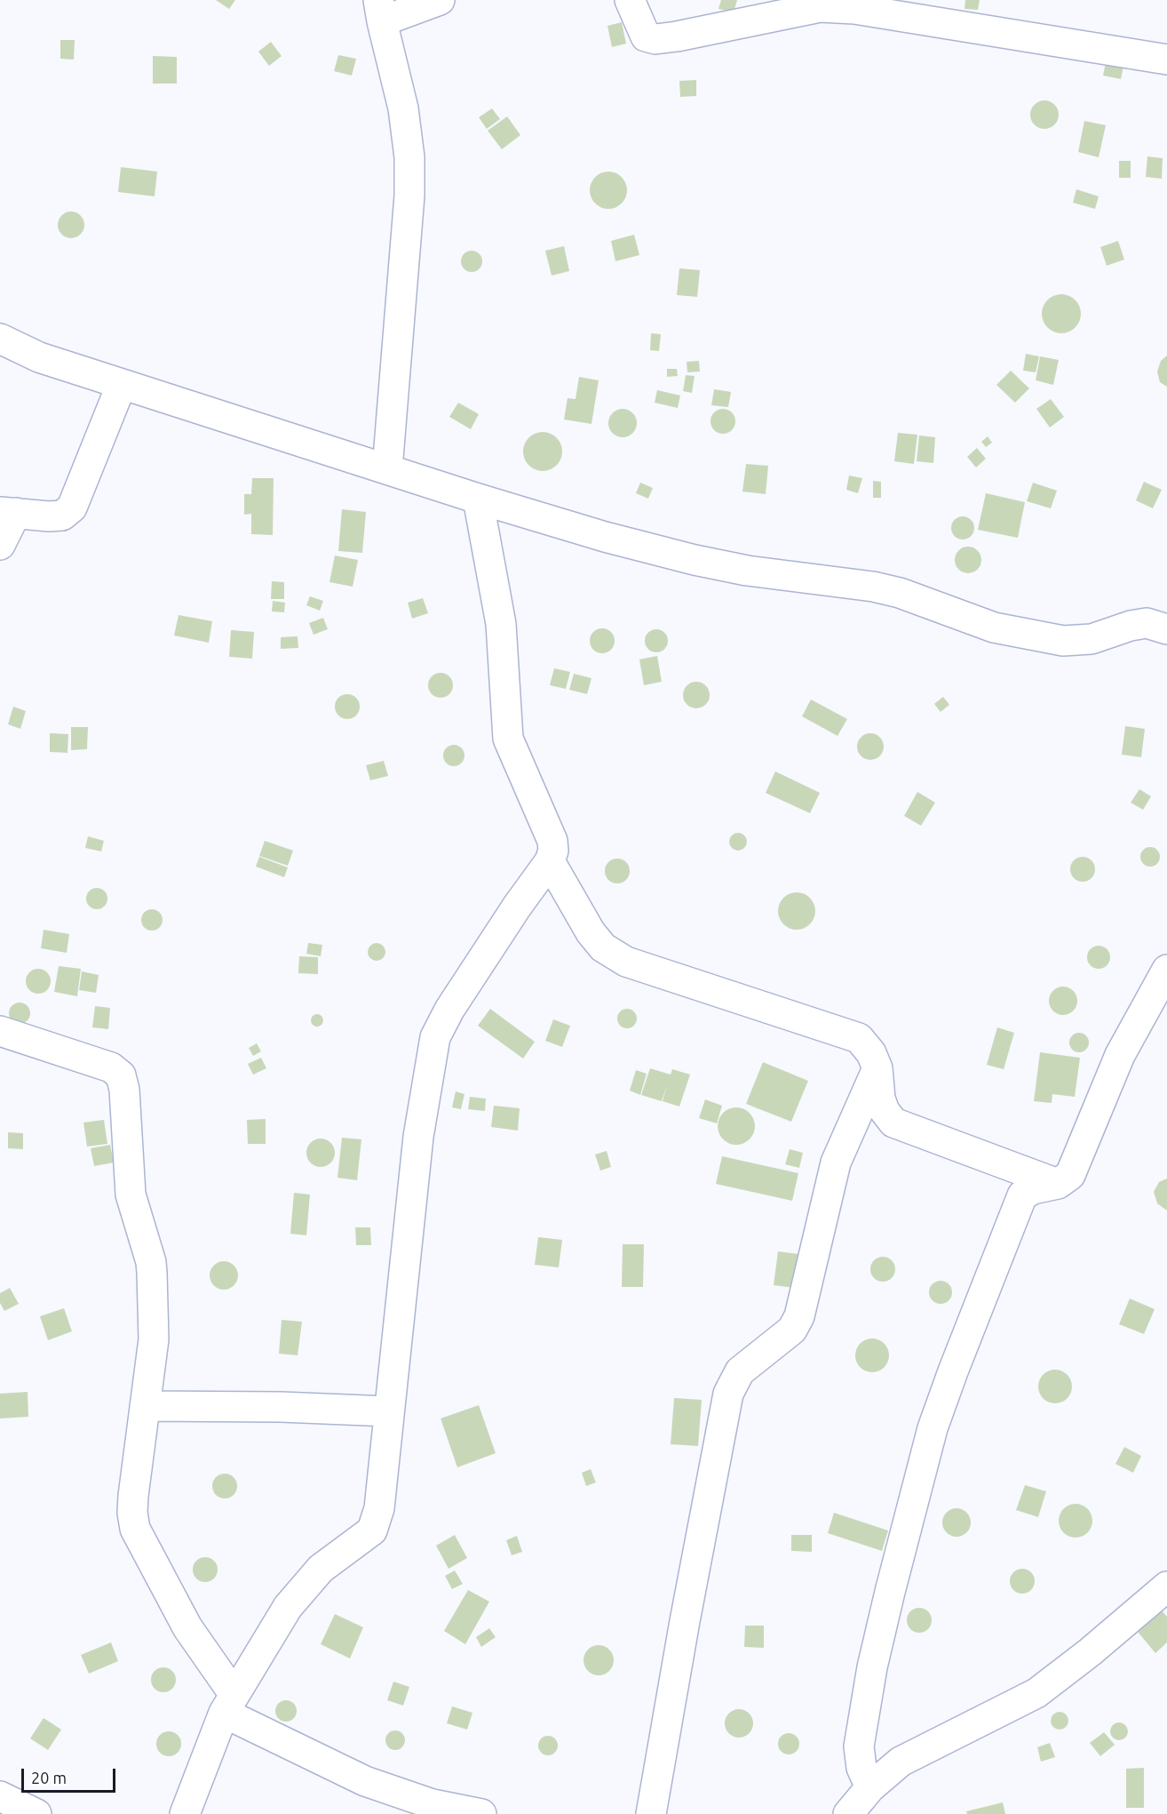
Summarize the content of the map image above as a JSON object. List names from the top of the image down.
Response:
{
  "scale_bar": "20 m"
}
